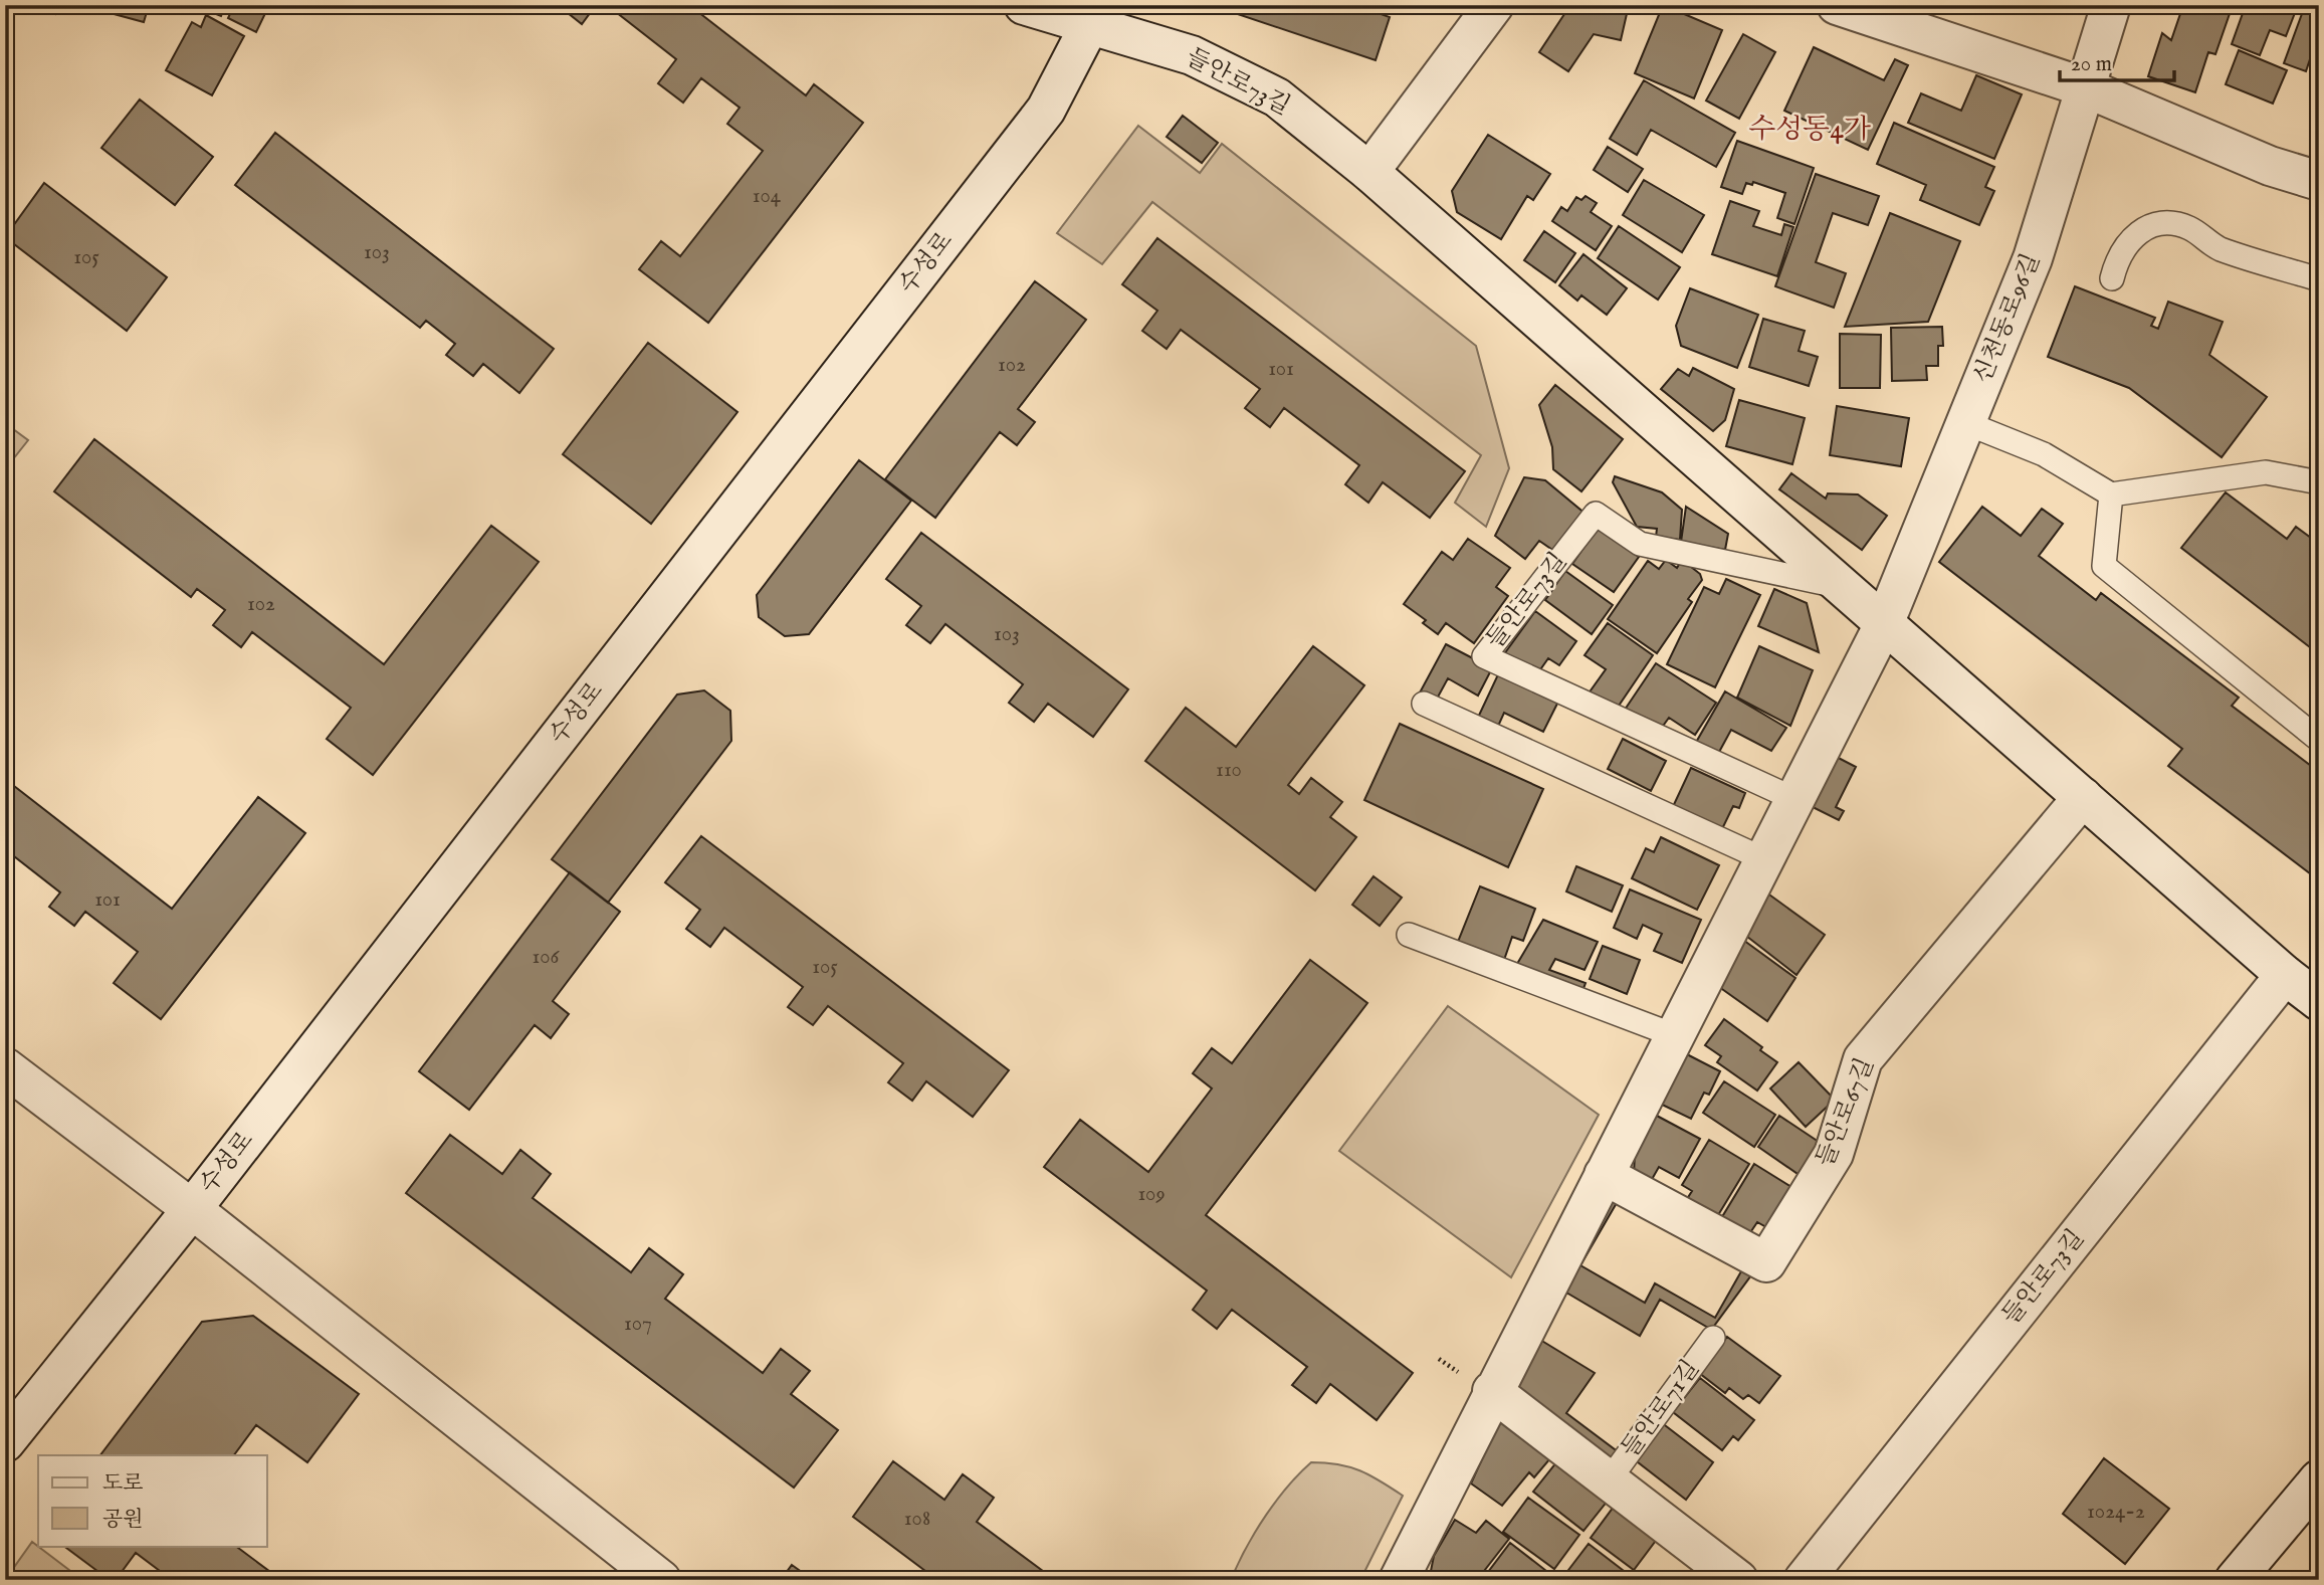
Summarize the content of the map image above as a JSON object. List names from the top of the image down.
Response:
{
  "streets": {
    "street": [
      "들안로73길",
      "수성로",
      "신천동로96길",
      "들안로67길",
      "들안로71길"
    ]
  },
  "crossings": [
    ["들안로73길", "수성로"],
    ["들안로73길", "신천동로96길"],
    ["들안로73길", "들안로67길"]
  ],
  "districts": ["수성동4가"],
  "house_numbers": [
    "104",
    "103",
    "105",
    "102",
    "101",
    "102",
    "103",
    "110",
    "101",
    "106",
    "105",
    "109",
    "107",
    "1024-2",
    "108"
  ],
  "legend": ["도로", "공원"],
  "scale_bar": "20 m"
}
